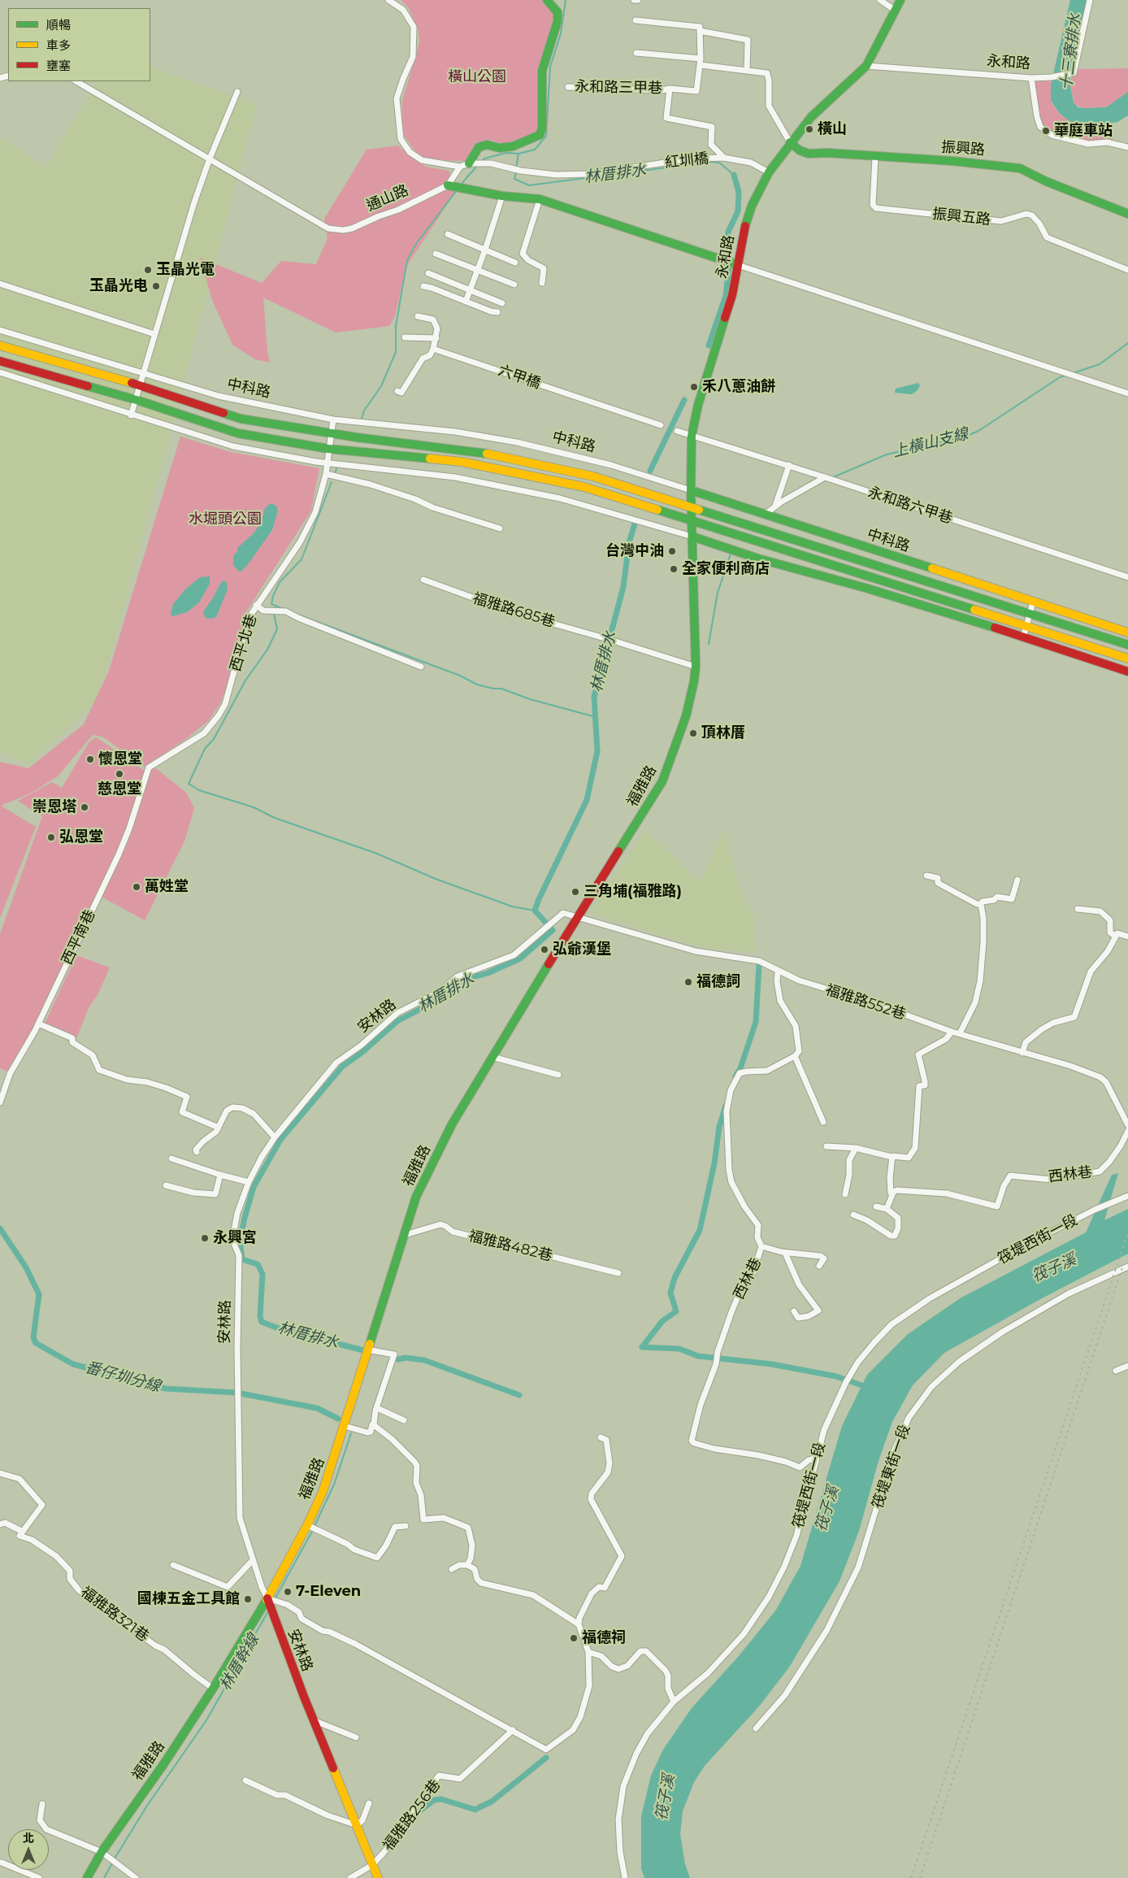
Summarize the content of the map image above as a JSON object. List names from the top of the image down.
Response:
{
  "streets": {
    "street": [
      "永和路",
      "永和路三甲巷",
      "振興路",
      "紅圳橋",
      "通山路",
      "振興五路",
      "六甲橋",
      "中科路",
      "永和路六甲巷",
      "福雅路685巷",
      "西平北巷",
      "福雅路",
      "西平南巷",
      "福雅路552巷",
      "安林路",
      "西林巷",
      "筏堤西街一段",
      "福雅路482巷",
      "筏堤東街一段",
      "福雅路321巷",
      "福雅路256巷"
    ]
  },
  "crossings": [
    ["永和路", "振興路"],
    ["永和路", "紅圳橋"],
    ["永和路", "中科路"],
    ["永和路", "永和路六甲巷"],
    ["永和路", "福雅路"],
    ["永和路三甲巷", "紅圳橋"],
    ["振興路", "振興五路"],
    ["中科路", "西平北巷"],
    ["中科路", "福雅路"],
    ["福雅路685巷", "福雅路"],
    ["西平北巷", "西平南巷"],
    ["福雅路", "福雅路552巷"],
    ["福雅路", "安林路"],
    ["福雅路", "福雅路482巷"],
    ["福雅路", "福雅路321巷"],
    ["福雅路552巷", "安林路"],
    ["安林路", "福雅路256巷"],
    ["西林巷", "筏堤西街一段"]
  ],
  "water": [
    "十三寮排水",
    "林厝排水",
    "上橫山支線",
    "筏子溪",
    "番仔圳分線",
    "林厝幹線"
  ],
  "parks": ["橫山公園", "水堀頭公園"],
  "places": [
    "橫山",
    "華庭車站",
    "玉晶光電",
    "玉晶光电",
    "禾八蔥油餅",
    "台灣中油",
    "全家便利商店",
    "頂林厝",
    "懷恩堂",
    "慈恩堂",
    "崇恩塔",
    "弘恩堂",
    "萬姓堂",
    "三角埔(福雅路)",
    "弘爺漢堡",
    "福德詞",
    "永興宮",
    "7-Eleven",
    "國棟五金工具館",
    "福德祠"
  ],
  "legend": ["順暢", "車多", "壅塞"],
  "north": "top"
}
